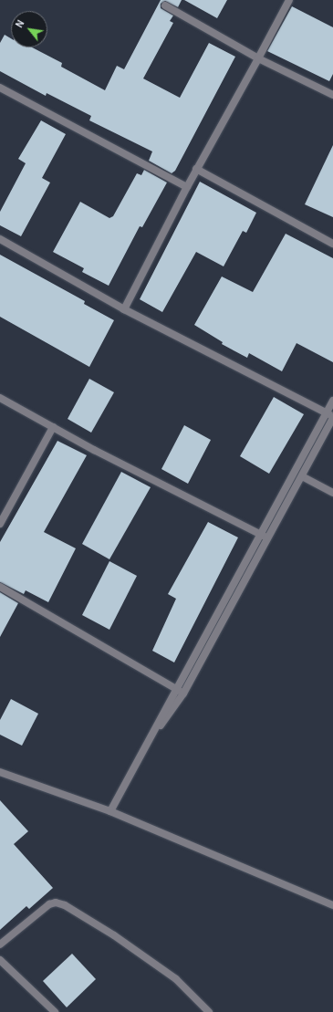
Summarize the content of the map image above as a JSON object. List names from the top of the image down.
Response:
{
  "north": "top left"
}
